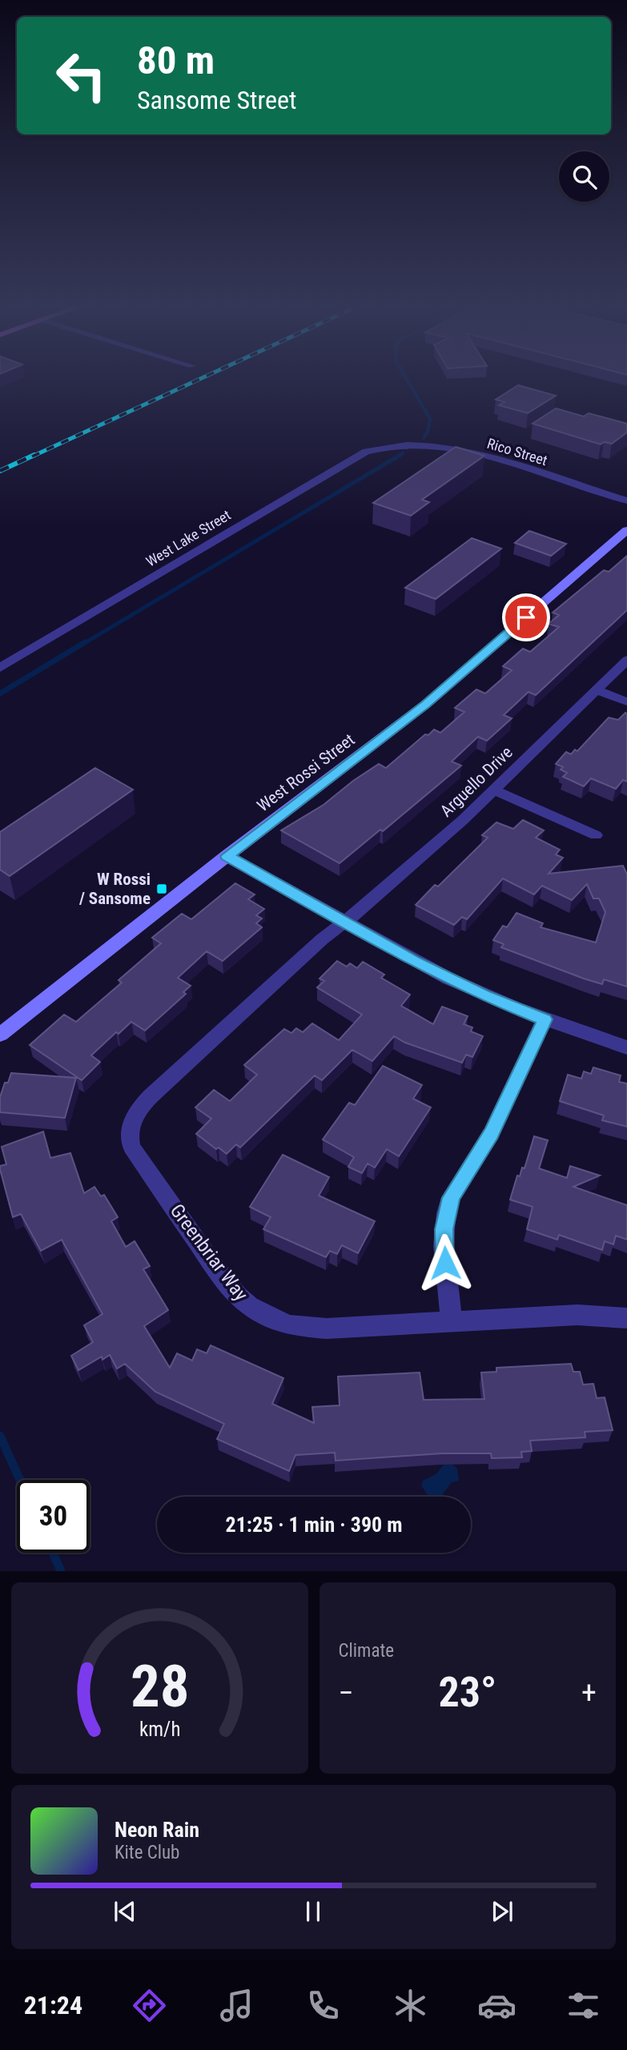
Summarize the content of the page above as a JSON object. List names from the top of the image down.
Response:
{
  "streets": {
    "main road": ["West Rossi Street"],
    "street": [
      "Rico Street",
      "West Lake Street",
      "Arguello Drive",
      "Greenbriar Way"
    ]
  },
  "crossings": [
    ["Rico Street", "West Lake Street"],
    ["Arguello Drive", "Greenbriar Way"]
  ],
  "places": {
    "transit": ["W Rossi / Sansome"]
  },
  "page": {
    "turn": ["80 m", "Sansome Street"],
    "limit": "30",
    "trip": "21:25 · 1 min · 390 m",
    "tile": "Climate",
    "heat": ["−", "23°", "+"],
    "song": ["Neon Rain", "Kite Club"],
    "tabs": "21:24",
    "gauge": ["28", "km/h"]
  }
}
